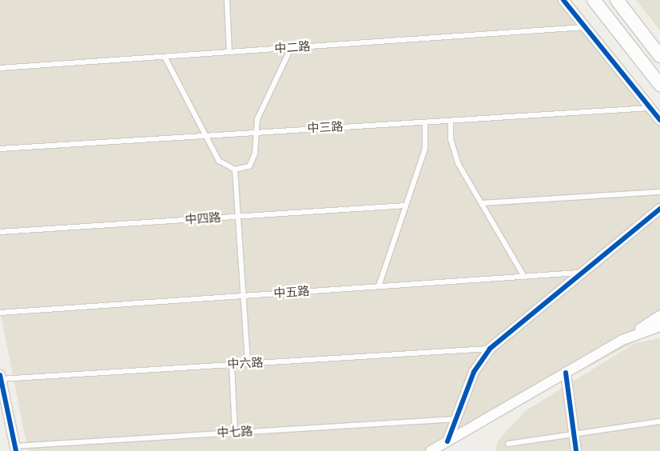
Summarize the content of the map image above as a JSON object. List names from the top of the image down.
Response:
{
  "streets": {
    "lane": [
      "中二路",
      "中三路",
      "中四路",
      "中五路",
      "中六路",
      "中七路"
    ]
  }
}
